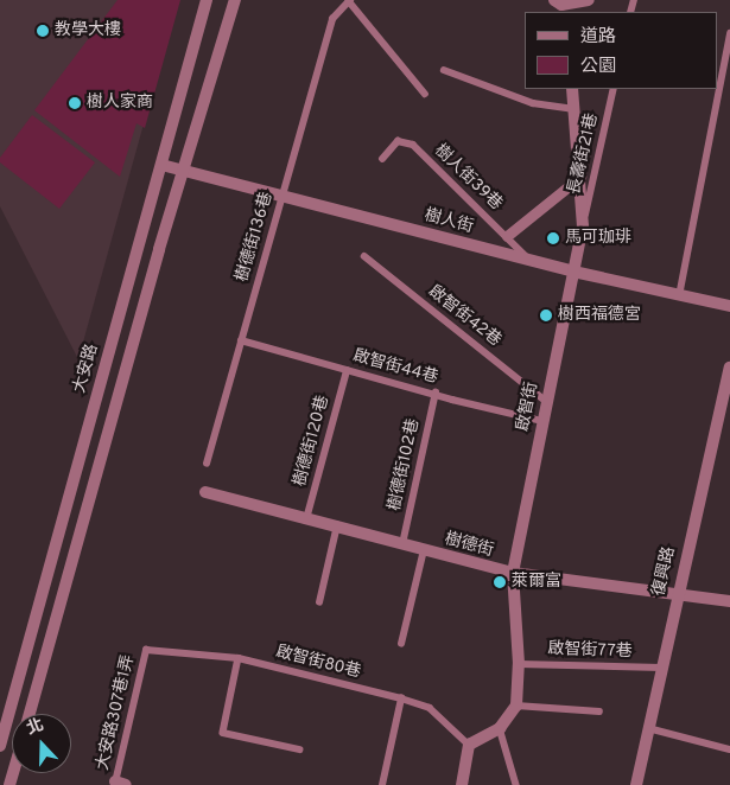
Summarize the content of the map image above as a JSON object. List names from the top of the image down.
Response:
{
  "streets": {
    "street": [
      "樹人街",
      "大安路",
      "啟智街",
      "樹德街",
      "復興路"
    ],
    "lane": [
      "長壽街21巷",
      "樹人街39巷",
      "樹德街136巷",
      "啟智街42巷",
      "啟智街44巷",
      "樹德街120巷",
      "樹德街102巷",
      "啟智街77巷",
      "啟智街80巷",
      "大安路307巷1弄"
    ]
  },
  "crossings": [
    ["長壽街21巷", "啟智街"],
    ["樹人街39巷", "樹人街"],
    ["樹人街", "樹德街136巷"],
    ["樹人街", "大安路"],
    ["樹人街", "啟智街"],
    ["樹德街136巷", "啟智街44巷"],
    ["啟智街42巷", "啟智街"],
    ["啟智街44巷", "啟智街"],
    ["啟智街44巷", "樹德街120巷"],
    ["啟智街44巷", "樹德街102巷"],
    ["啟智街", "樹德街"],
    ["啟智街", "啟智街77巷"],
    ["樹德街120巷", "樹德街"],
    ["樹德街102巷", "樹德街"],
    ["樹德街", "復興路"],
    ["復興路", "啟智街77巷"],
    ["啟智街80巷", "大安路307巷1弄"]
  ],
  "places": [
    "教學大樓",
    "樹人家商",
    "馬可珈琲",
    "樹西福德宮",
    "萊爾富"
  ],
  "legend": ["道路", "公園"],
  "north": "top"
}
